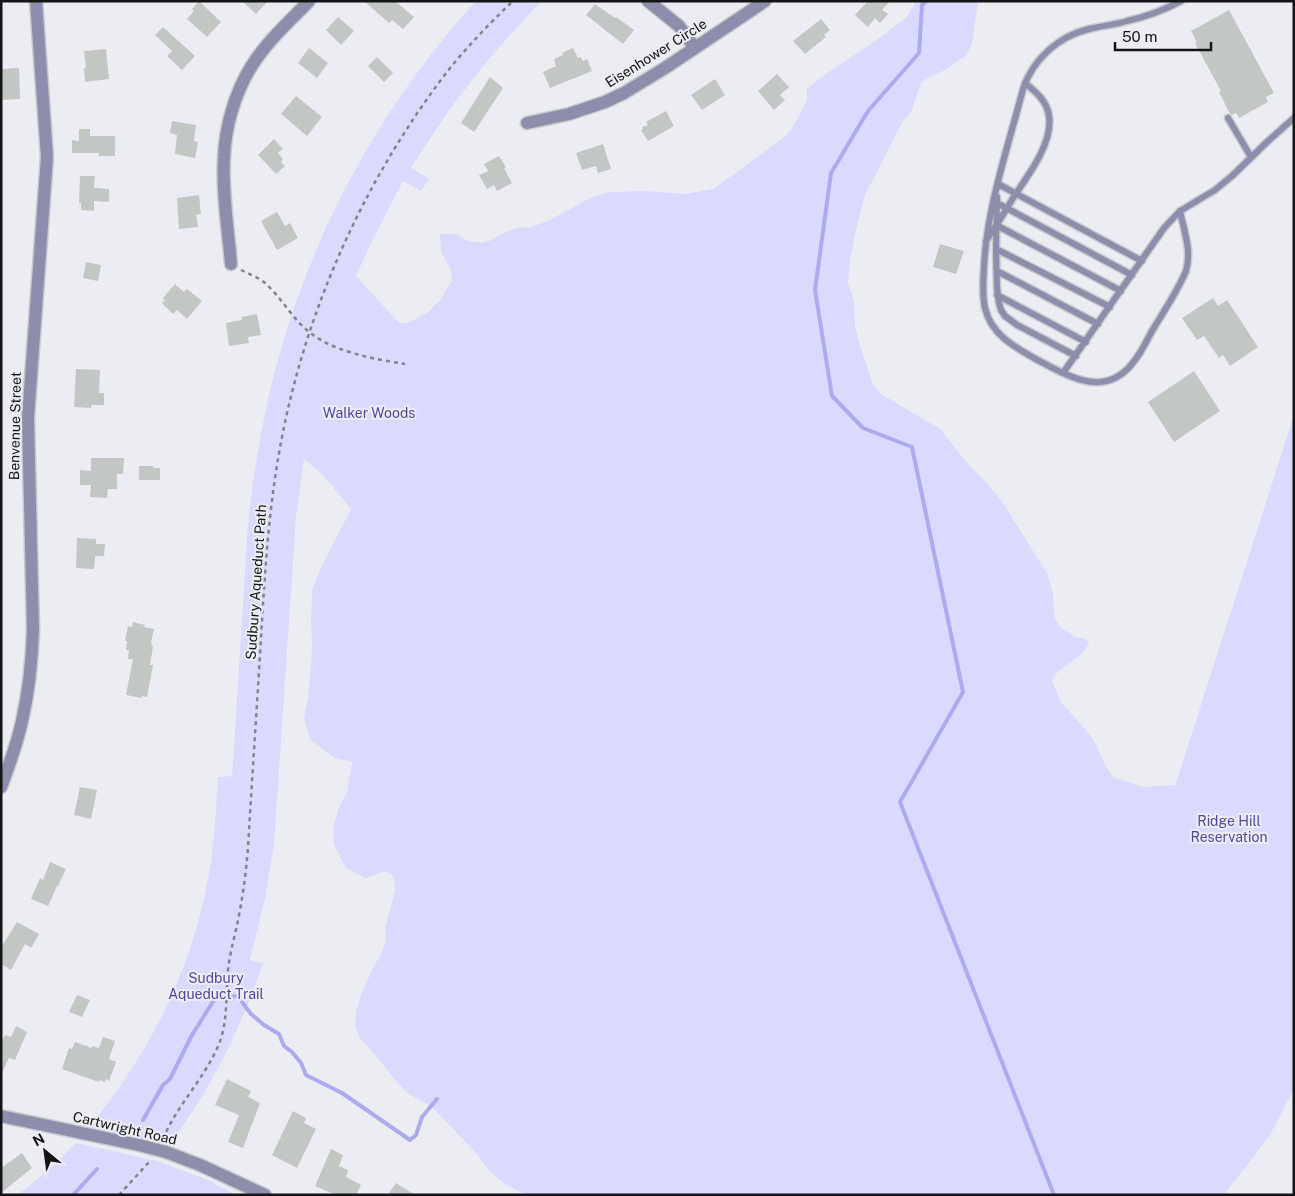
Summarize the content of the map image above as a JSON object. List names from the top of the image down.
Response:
{
  "streets": {
    "street": ["Eisenhower Circle", "Benvenue Street", "Cartwright Road"],
    "path": ["Sudbury Aqueduct Path"]
  },
  "crossings": [
    ["Sudbury Aqueduct Path", "Cartwright Road"]
  ],
  "parks": ["Walker Woods", "Ridge Hill Reservation", "Sudbury Aqueduct Trail"],
  "scale_bar": "50 m",
  "north": "top left"
}
